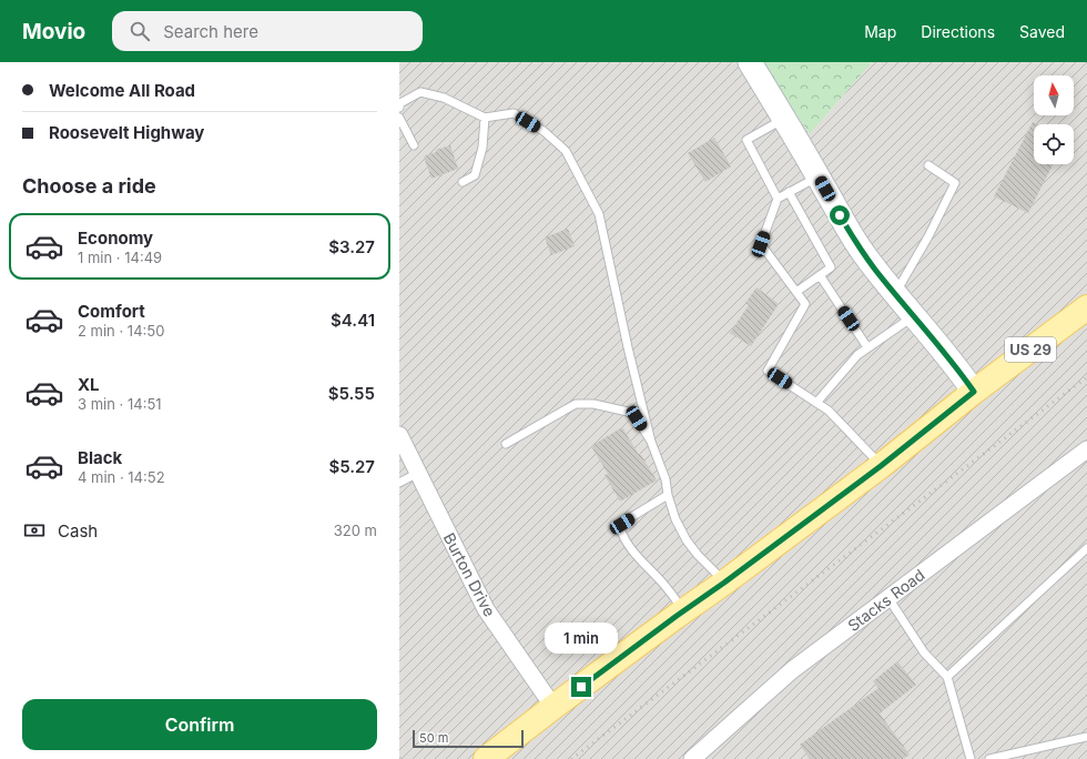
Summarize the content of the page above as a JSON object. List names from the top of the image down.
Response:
{
  "streets": {
    "main road": ["US 29"],
    "street": ["Burton Drive", "Stacks Road"]
  },
  "crossings": [
    ["US 29", "Burton Drive"]
  ],
  "scale_bar": "50 m",
  "north": "top",
  "page": {
    "header": "Movio",
    "search": "Search here",
    "nav": ["Map", "Directions", "Saved"],
    "banner": ["Welcome All Road", "Roosevelt Highway"],
    "heading": "Choose a ride",
    "list": [
      {
        "name": "Economy",
        "note": "1 min · 14:49",
        "value": "$3.27"
      },
      {
        "name": "Comfort",
        "note": "2 min · 14:50",
        "value": "$4.41"
      },
      {
        "name": "XL",
        "note": "3 min · 14:51",
        "value": "$5.55"
      },
      {
        "name": "Black",
        "note": "4 min · 14:52",
        "value": "$5.27"
      }
    ],
    "pay": ["Cash", "320 m"],
    "bubble": "1 min",
    "buttons": "Confirm",
    "scale": "50 m"
  }
}
